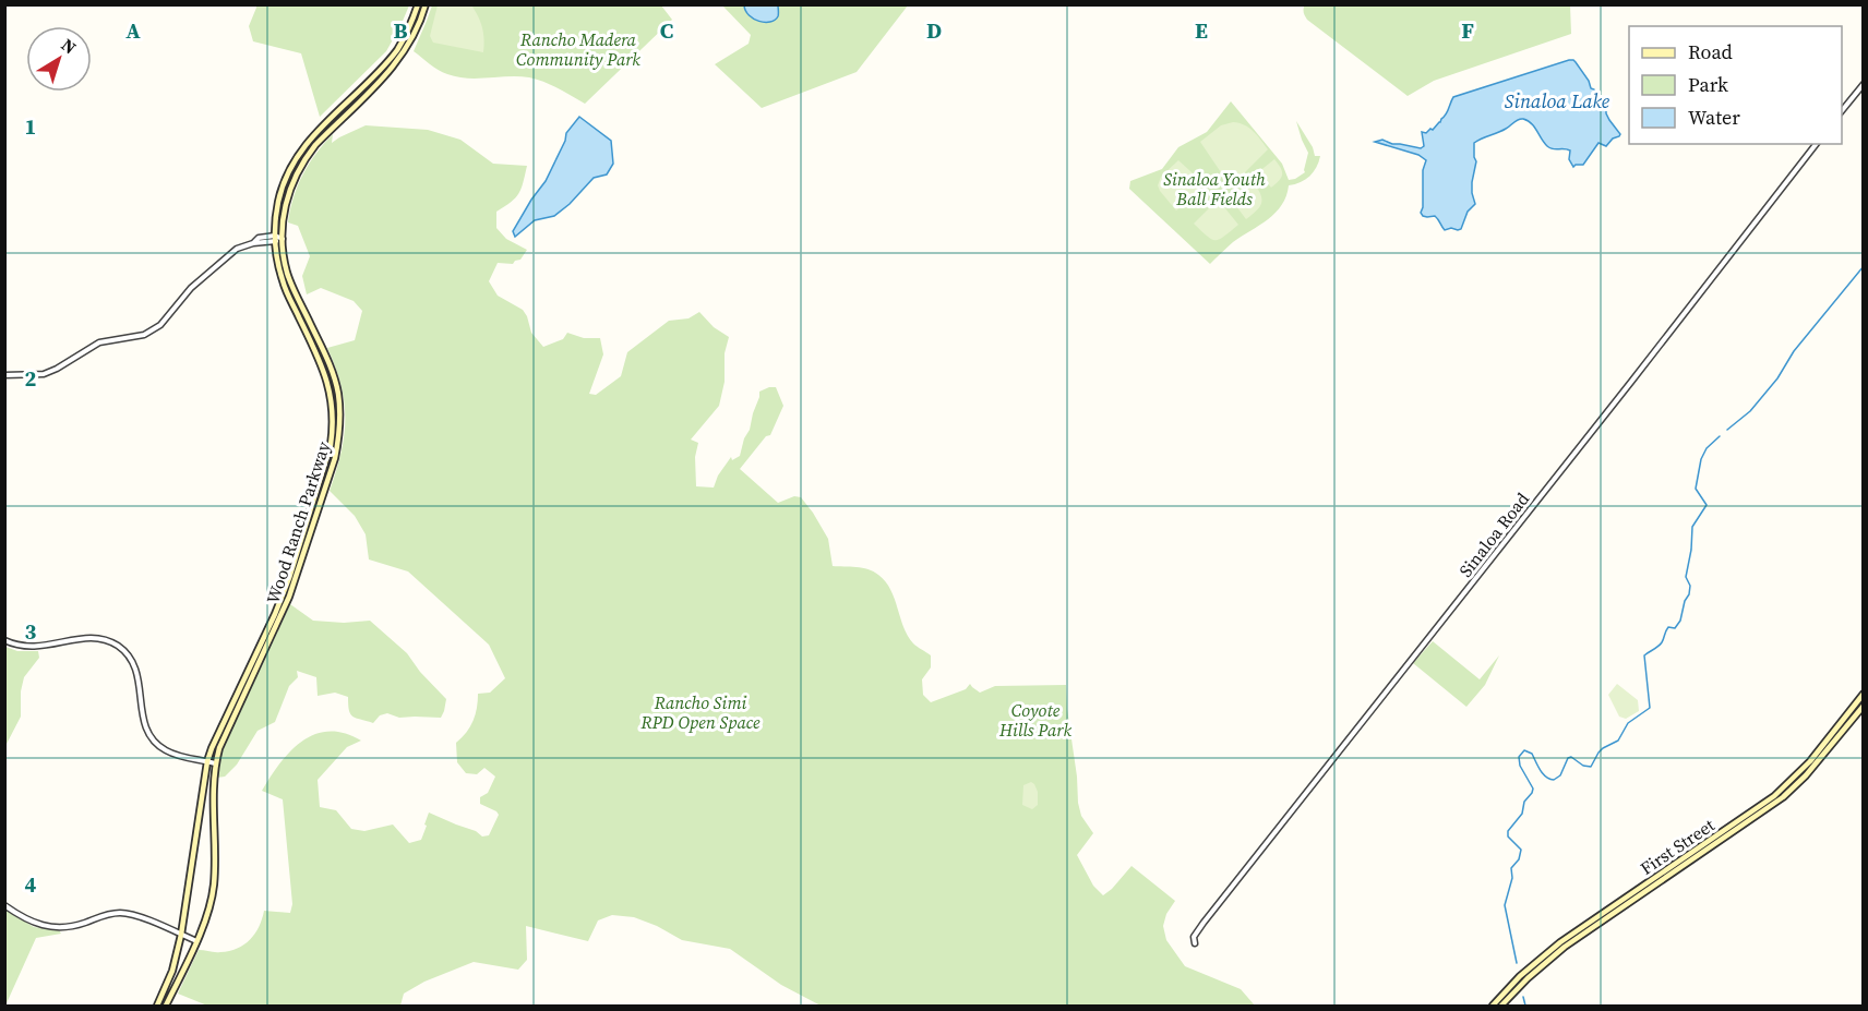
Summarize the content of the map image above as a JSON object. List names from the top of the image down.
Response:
{
  "streets": {
    "main road": ["Wood Ranch Parkway", "First Street"],
    "street": ["Sinaloa Road"]
  },
  "water": ["Sinaloa Lake"],
  "parks": [
    "Rancho Madera Community Park",
    "Sinaloa Youth Ball Fields",
    "Rancho Simi RPD Open Space",
    "Coyote Hills Park"
  ],
  "legend": ["Road", "Park", "Water"],
  "north": "top right",
  "grid": {
    "columns": [
      "A",
      "B",
      "C",
      "D",
      "E",
      "F"
    ],
    "rows": [
      "1",
      "2",
      "3",
      "4"
    ]
  }
}
